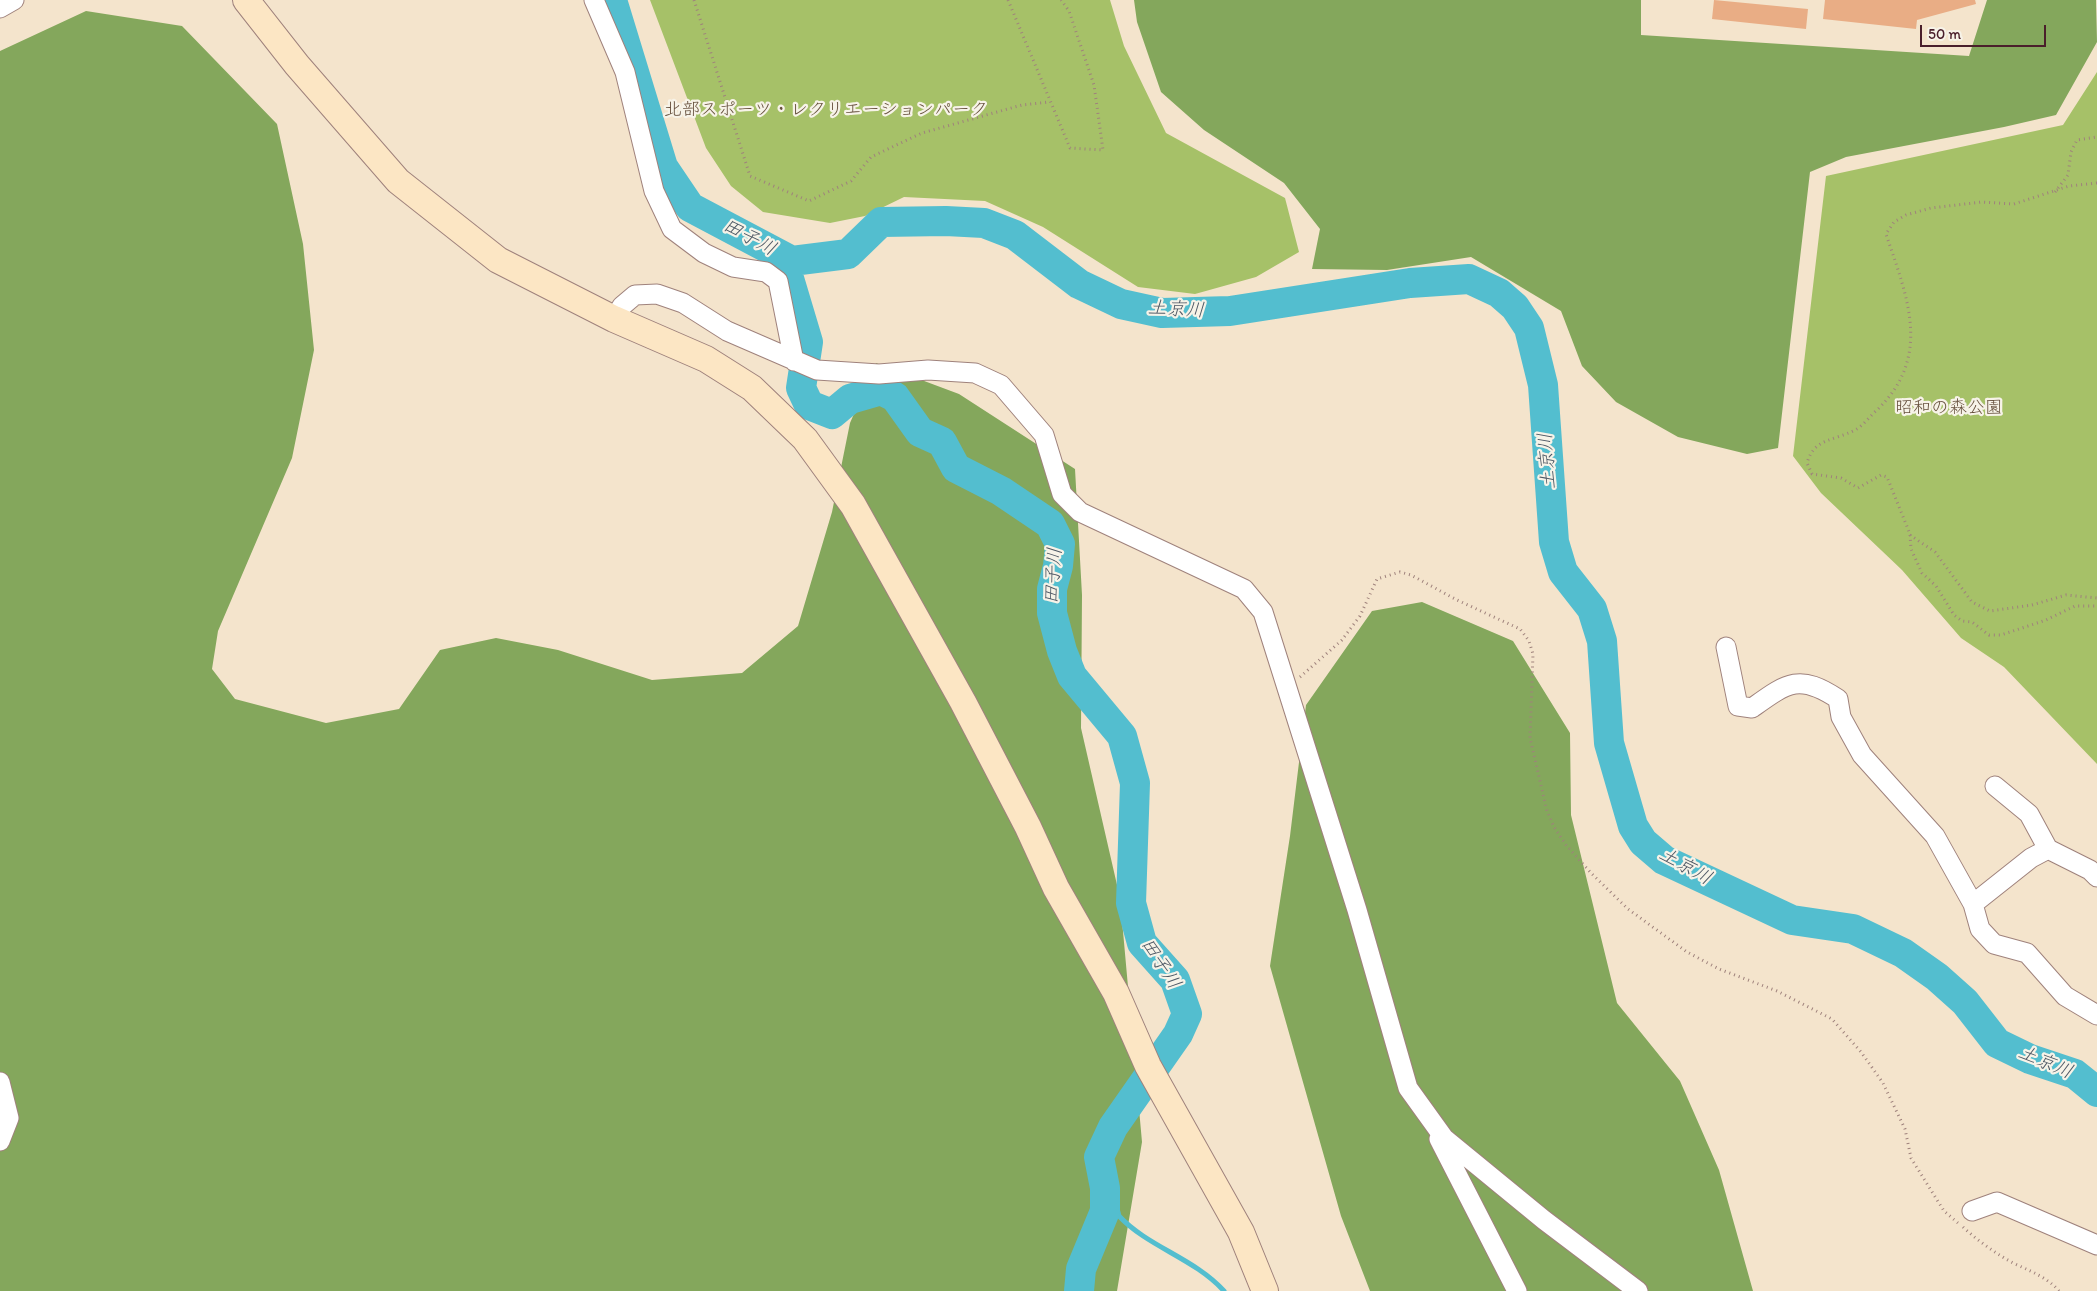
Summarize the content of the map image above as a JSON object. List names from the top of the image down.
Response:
{
  "water": ["田子川", "土京川"],
  "parks": ["北部スポーツ・レクリエーションパーク", "昭和の森公園"],
  "scale_bar": "50 m"
}
